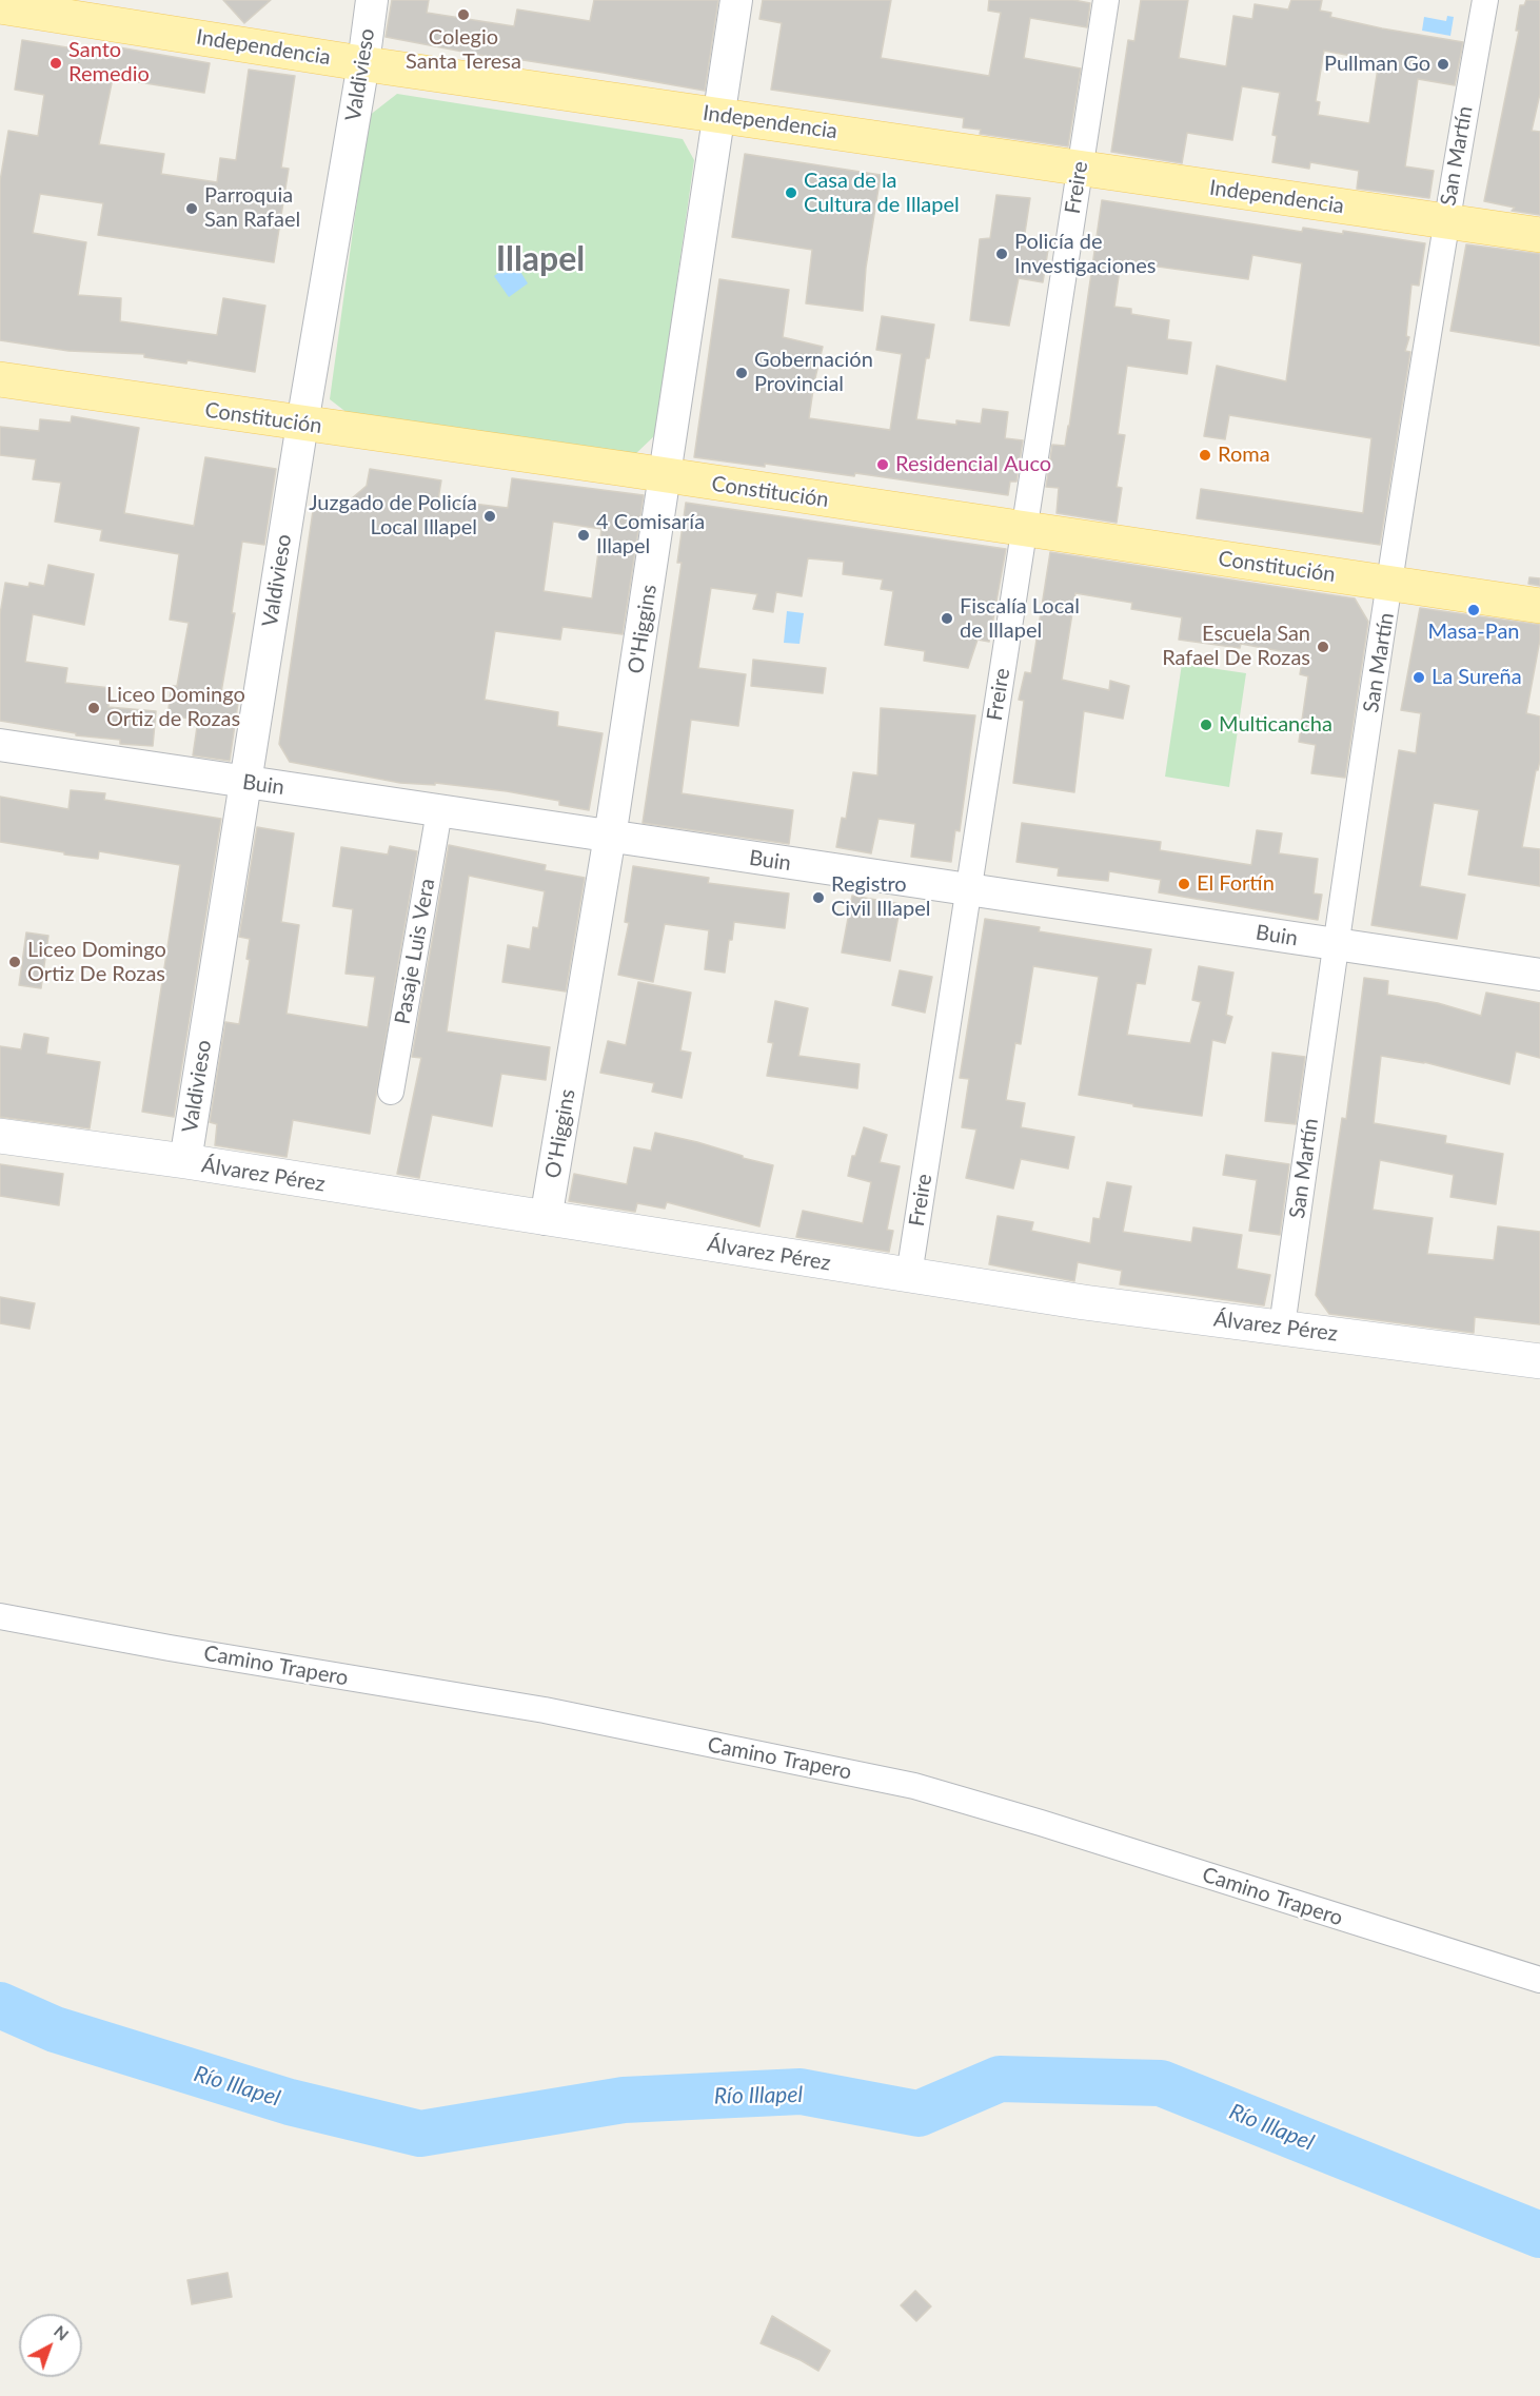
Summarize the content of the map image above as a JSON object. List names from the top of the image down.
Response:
{
  "streets": {
    "main road": ["Independencia", "Constitución", "Álvarez Pérez"],
    "street": [
      "Valdivieso",
      "San Martín",
      "Freire",
      "O'Higgins",
      "Buin",
      "Pasaje Luis Vera",
      "Camino Trapero"
    ]
  },
  "crossings": [
    ["Independencia", "Valdivieso"],
    ["Independencia", "San Martín"],
    ["Independencia", "Freire"],
    ["Independencia", "O'Higgins"],
    ["Valdivieso", "Constitución"],
    ["Valdivieso", "Buin"],
    ["Valdivieso", "Álvarez Pérez"],
    ["San Martín", "Constitución"],
    ["San Martín", "Buin"],
    ["San Martín", "Álvarez Pérez"],
    ["Freire", "Constitución"],
    ["Freire", "Buin"],
    ["Freire", "Álvarez Pérez"],
    ["Constitución", "O'Higgins"],
    ["O'Higgins", "Buin"],
    ["O'Higgins", "Álvarez Pérez"],
    ["Buin", "Pasaje Luis Vera"]
  ],
  "districts": ["Illapel"],
  "water": ["Río Illapel"],
  "places": [
    "Colegio Santa Teresa",
    "Santo Remedio",
    "Pullman Go",
    "Casa de la Cultura de Illapel",
    "Parroquia San Rafael",
    "Policía de Investigaciones",
    "Gobernación Provincial",
    "Roma",
    "Residencial Auco",
    "Juzgado de Policía Local Illapel",
    "4 Comisaría Illapel",
    "Masa-Pan",
    "Fiscalía Local de Illapel",
    "Escuela San Rafael De Rozas",
    "La Sureña",
    "Liceo Domingo Ortiz de Rozas",
    "Multicancha",
    "El Fortín",
    "Registro Civil Illapel",
    "Liceo Domingo Ortiz De Rozas"
  ],
  "north": "top right"
}
